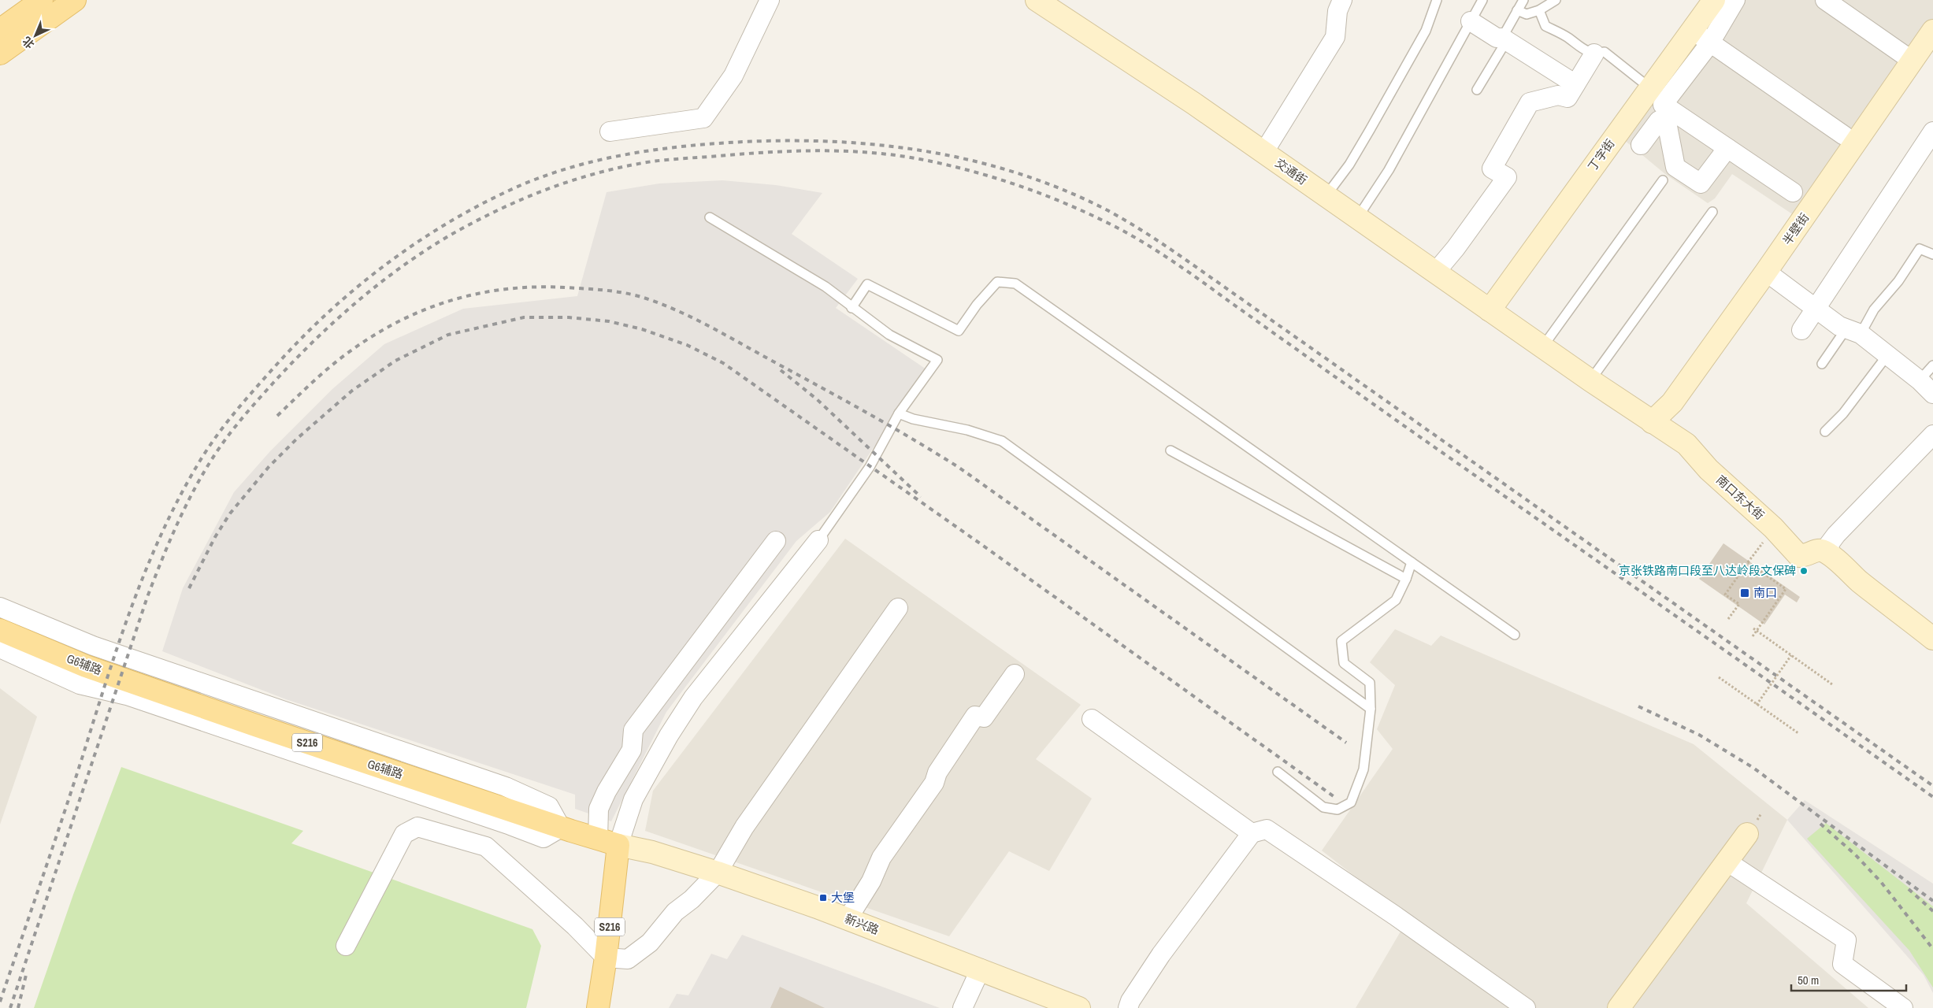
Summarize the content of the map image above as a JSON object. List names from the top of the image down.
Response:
{
  "streets": {
    "main road": ["G6辅路", "S216"],
    "street": [
      "丁字街",
      "交通街",
      "半壁街",
      "南口东大街",
      "新兴路"
    ]
  },
  "crossings": [
    ["丁字街", "交通街"],
    ["交通街", "南口东大街"],
    ["半壁街", "南口东大街"],
    ["G6辅路", "S216"],
    ["G6辅路", "新兴路"],
    ["S216", "新兴路"]
  ],
  "places": {
    "other": ["京张铁路南口段至八达岭段文保碑"],
    "transit": ["南口", "大堡"]
  },
  "scale_bar": "50 m",
  "north": "bottom left"
}
